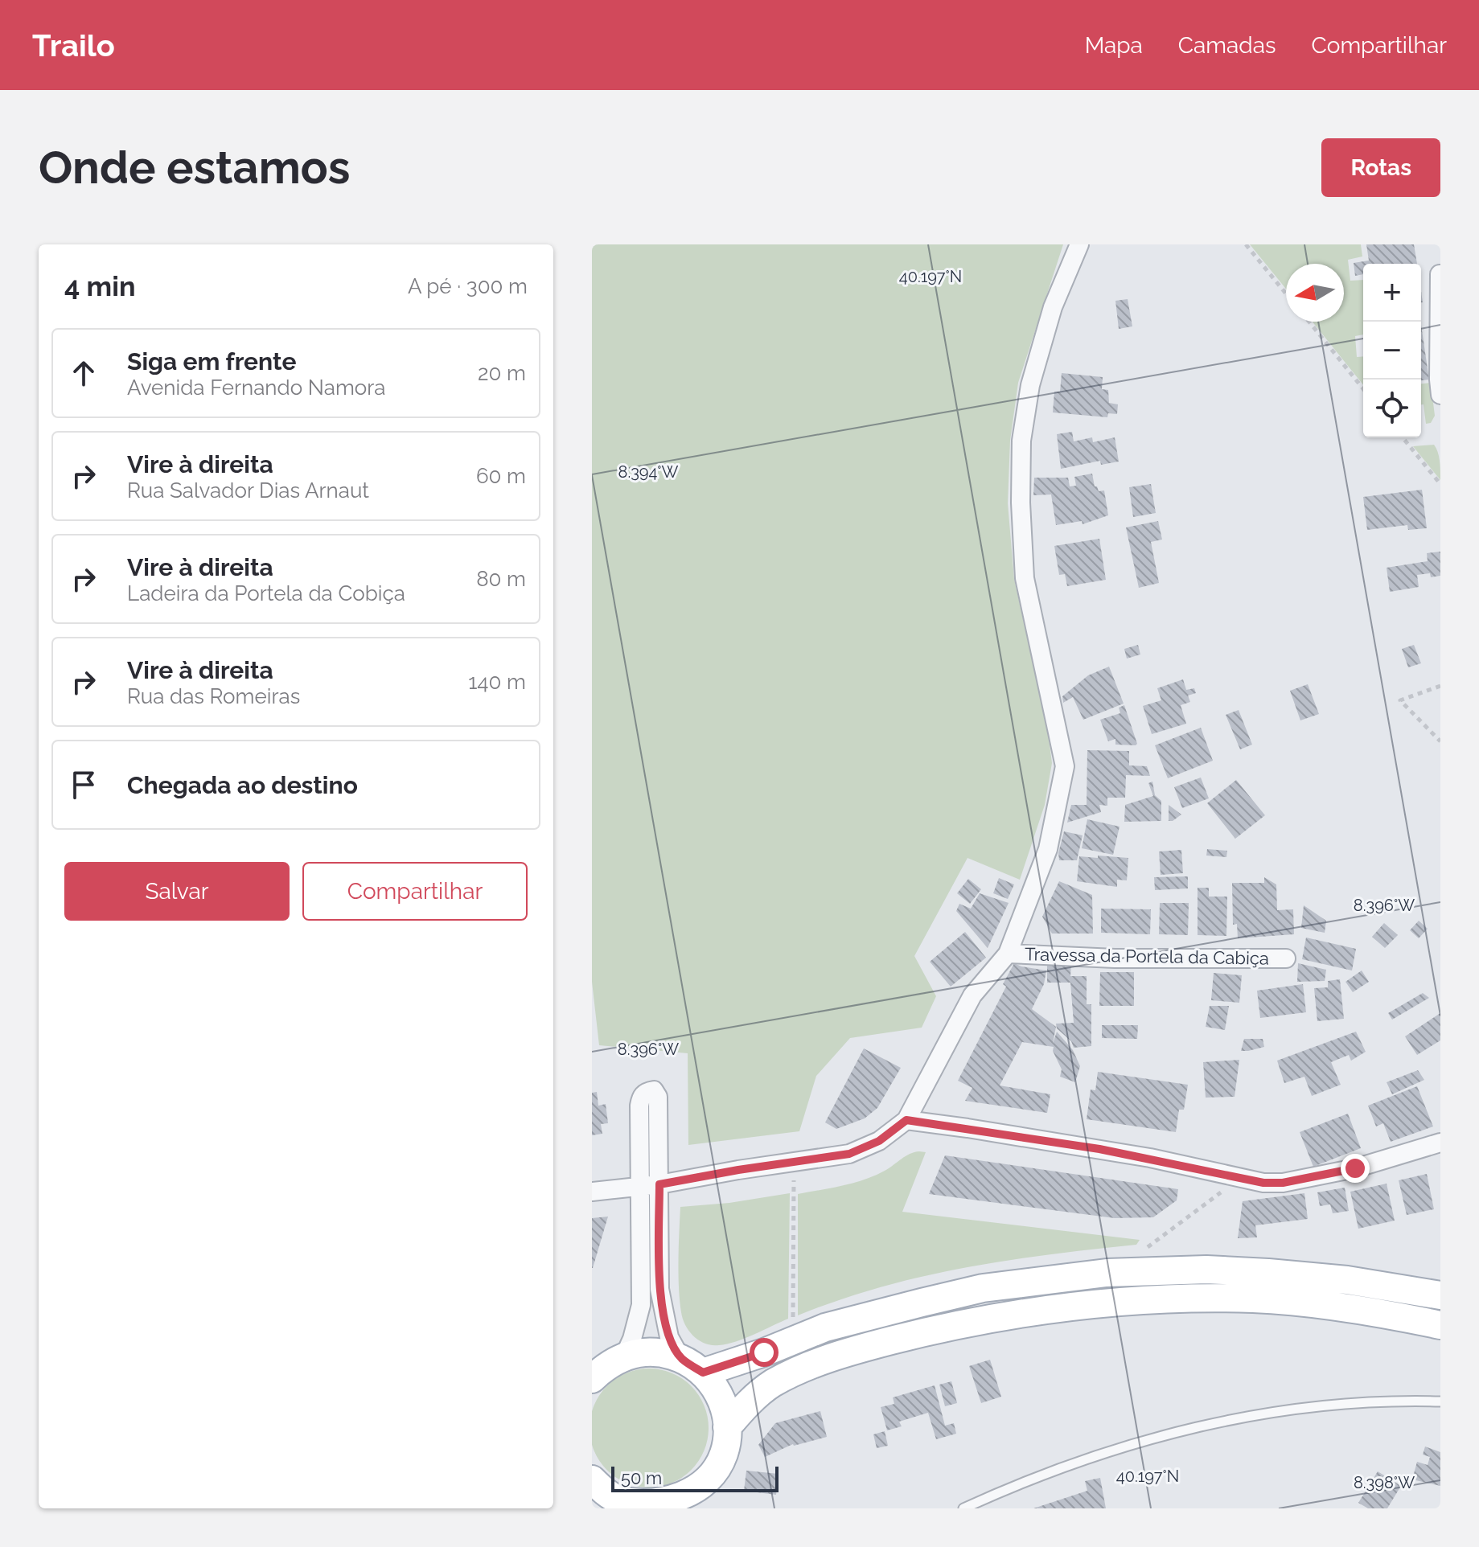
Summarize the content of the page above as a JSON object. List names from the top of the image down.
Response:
{
  "streets": {
    "street": ["Travessa da Portela da Cabiça"]
  },
  "scale_bar": "50 m",
  "north": "left",
  "page": {
    "header": "Trailo",
    "nav": ["Mapa", "Camadas", "Compartilhar"],
    "buttons": [
      "Rotas",
      ["Salvar", "Compartilhar"]
    ],
    "title": "Onde estamos",
    "heading": ["4 min", "A pé · 300 m"],
    "map_buttons": ["+", "−"],
    "list": [
      ["Siga em frente", "Avenida Fernando Namora", "20 m"],
      ["Vire à direita", "Rua Salvador Dias Arnaut", "60 m"],
      ["Vire à direita", "Ladeira da Portela da Cobiça", "80 m"],
      ["Vire à direita", "Rua das Romeiras", "140 m"],
      "Chegada ao destino"
    ],
    "scale": "50 m"
  },
  "coordinates": [
    "40.197°N",
    "8.394°W",
    "8.396°W",
    "8.398°W"
  ]
}
